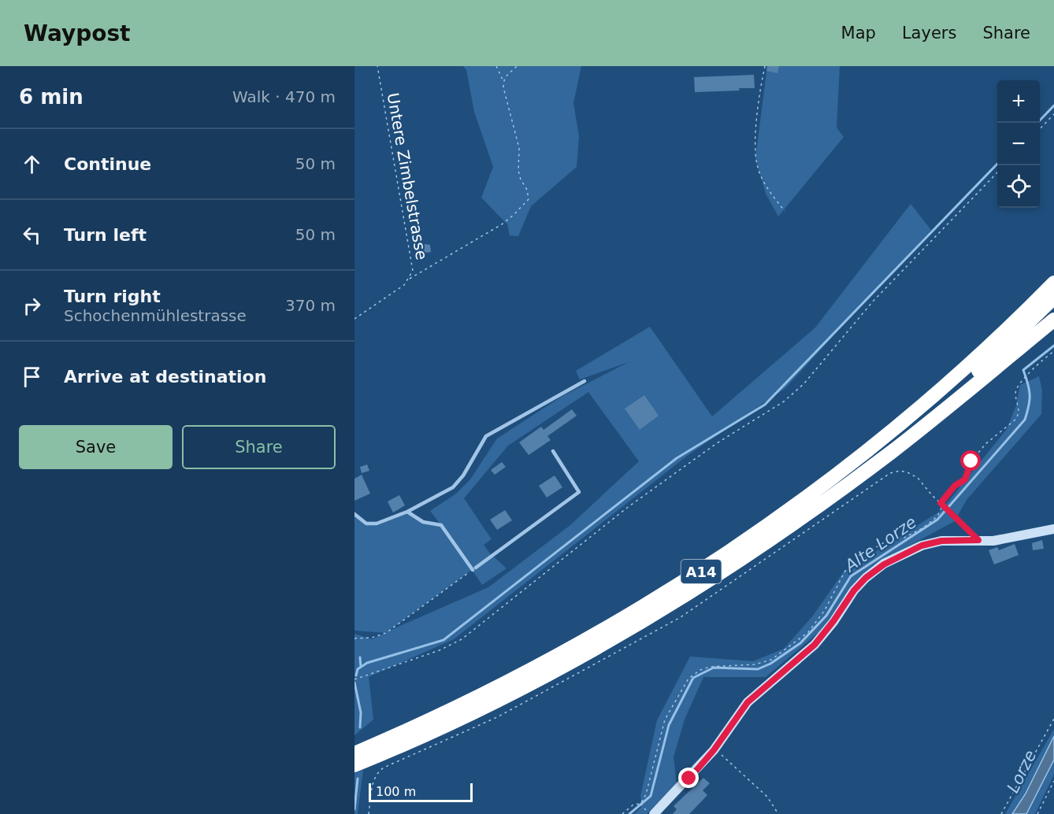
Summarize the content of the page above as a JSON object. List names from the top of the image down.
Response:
{
  "streets": {
    "highway": ["A14"],
    "path": ["Untere Zimbelstrasse"]
  },
  "water": ["Alte Lorze", "Lorze"],
  "scale_bar": "100 m",
  "page": {
    "header": "Waypost",
    "nav": ["Map", "Layers", "Share"],
    "heading": ["6 min", "Walk · 470 m"],
    "map_buttons": ["+", "−"],
    "list": [
      ["Continue", "50 m"],
      ["Turn left", "50 m"],
      ["Turn right", "Schochenmühlestrasse", "370 m"],
      "Arrive at destination"
    ],
    "buttons": ["Save", "Share"],
    "scale": "100 m"
  }
}
